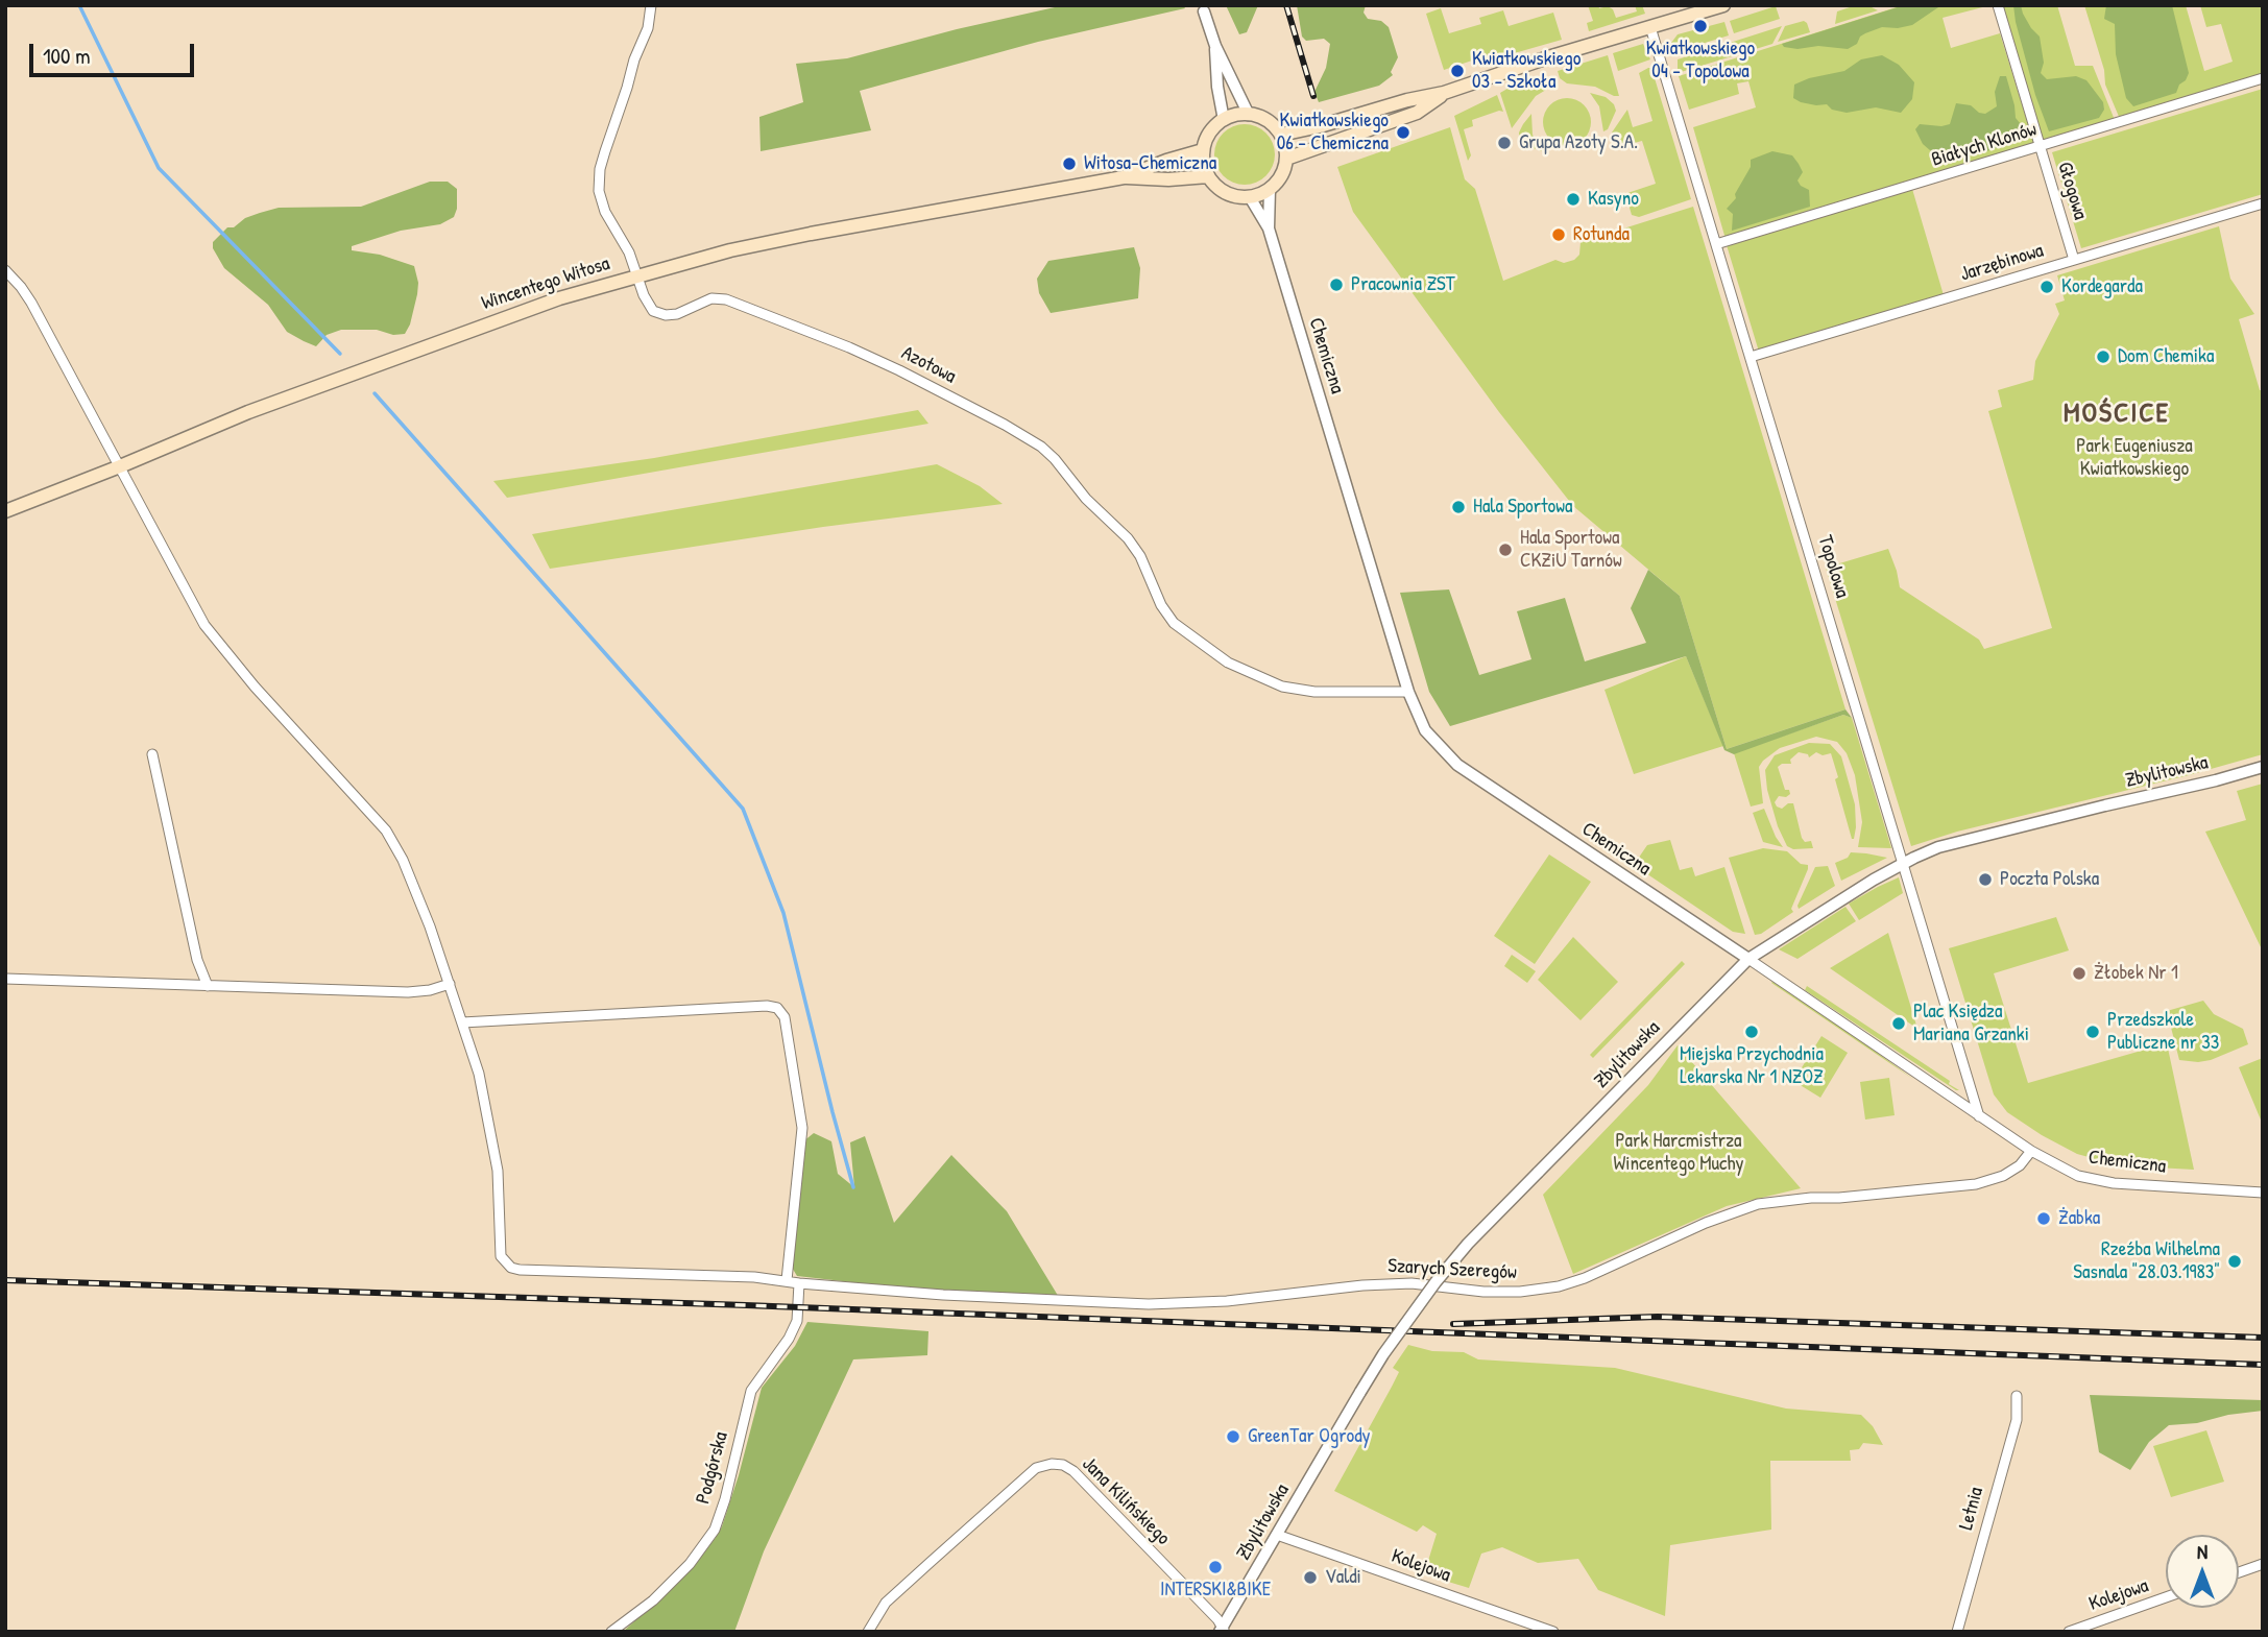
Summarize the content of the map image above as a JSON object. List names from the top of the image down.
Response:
{
  "streets": {
    "main road": ["Wincentego Witosa"],
    "street": [
      "Białych Klonów",
      "Głogowa",
      "Jarzębinowa",
      "Chemiczna",
      "Azotowa",
      "Topolowa",
      "Zbylitowska",
      "Szarych Szeregów",
      "Podgórska",
      "Jana Kilińskiego",
      "Letnia",
      "Kolejowa"
    ]
  },
  "crossings": [
    ["Białych Klonów", "Głogowa"],
    ["Białych Klonów", "Topolowa"],
    ["Głogowa", "Jarzębinowa"],
    ["Jarzębinowa", "Topolowa"],
    ["Wincentego Witosa", "Chemiczna"],
    ["Wincentego Witosa", "Azotowa"],
    ["Chemiczna", "Azotowa"],
    ["Chemiczna", "Topolowa"],
    ["Chemiczna", "Zbylitowska"],
    ["Chemiczna", "Szarych Szeregów"],
    ["Topolowa", "Zbylitowska"],
    ["Zbylitowska", "Jana Kilińskiego"],
    ["Zbylitowska", "Kolejowa"],
    ["Szarych Szeregów", "Podgórska"]
  ],
  "districts": ["MOŚCICE"],
  "parks": ["Park Eugeniusza Kwiatkowskiego", "Park Harcmistrza Wincentego Muchy"],
  "places": [
    "Kwiatkowskiego 04 - Topolowa",
    "Kwiatkowskiego 03 - Szkoła",
    "Kwiatkowskiego 06 - Chemiczna",
    "Grupa Azoty S.A.",
    "Witosa-Chemiczna",
    "Kasyno",
    "Rotunda",
    "Pracownia ZST",
    "Kordegarda",
    "Dom Chemika",
    "Hala Sportowa",
    "Hala Sportowa CKZiU Tarnów",
    "Poczta Polska",
    "Żłobek Nr 1",
    "Plac Księdza Mariana Grzanki",
    "Miejska Przychodnia Lekarska Nr 1 NZOZ",
    "Przedszkole Publiczne nr 33",
    "Żabka",
    "Rzeźba Wilhelma Sasnala \"28.03.1983\"",
    "GreenTar Ogrody",
    "INTERSKI&BIKE",
    "Valdi"
  ],
  "scale_bar": "100 m",
  "north": "top"
}
